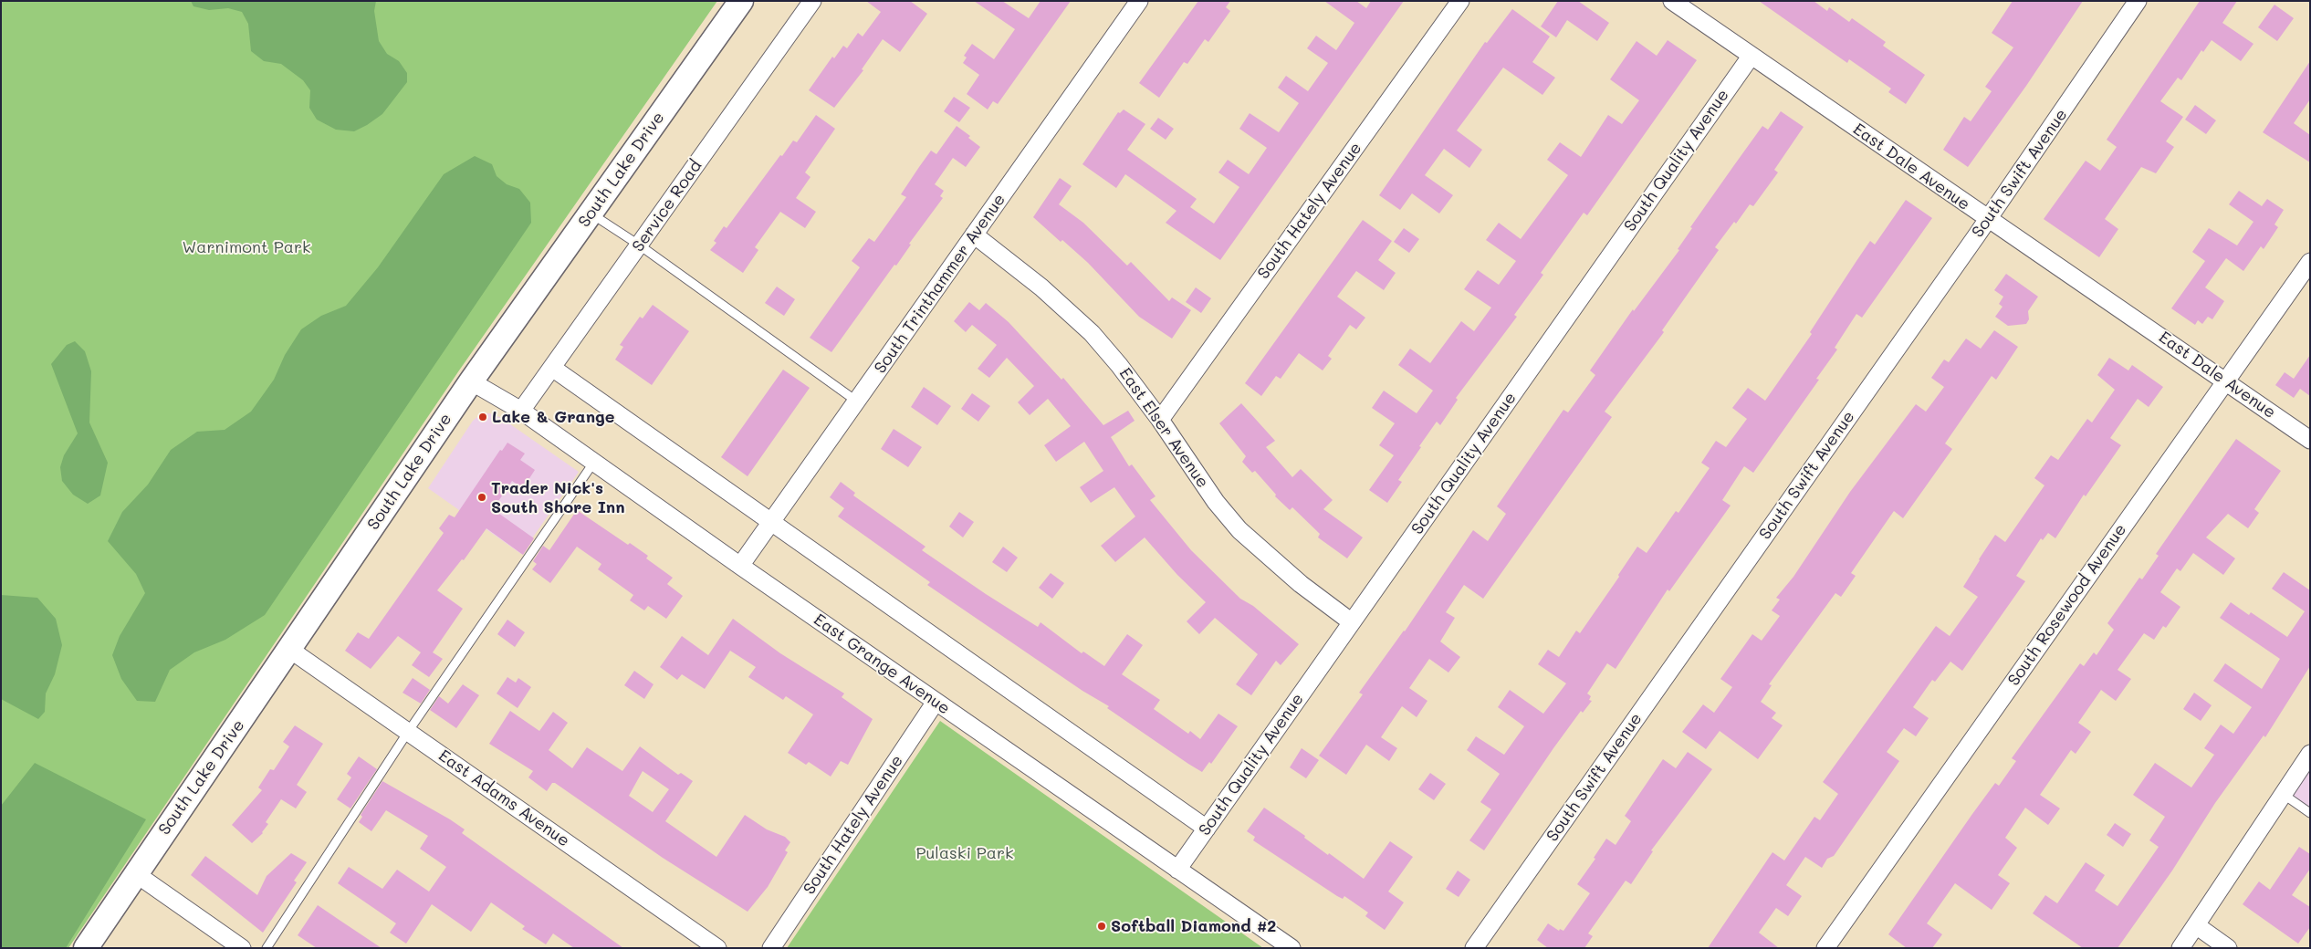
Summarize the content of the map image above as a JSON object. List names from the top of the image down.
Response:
{
  "streets": {
    "main road": ["South Lake Drive"],
    "street": [
      "South Quality Avenue",
      "East Dale Avenue",
      "South Swift Avenue",
      "Service Road",
      "South Hately Avenue",
      "South Trinthammer Avenue",
      "East Elser Avenue",
      "South Rosewood Avenue",
      "East Grange Avenue",
      "East Adams Avenue"
    ]
  },
  "crossings": [
    ["South Quality Avenue", "East Dale Avenue"],
    ["South Quality Avenue", "East Elser Avenue"],
    ["South Quality Avenue", "East Grange Avenue"],
    ["East Dale Avenue", "South Swift Avenue"],
    ["East Dale Avenue", "South Rosewood Avenue"],
    ["South Lake Drive", "East Grange Avenue"],
    ["South Lake Drive", "East Adams Avenue"],
    ["Service Road", "East Grange Avenue"],
    ["South Hately Avenue", "East Elser Avenue"],
    ["South Hately Avenue", "East Grange Avenue"],
    ["South Trinthammer Avenue", "East Elser Avenue"],
    ["South Trinthammer Avenue", "East Grange Avenue"]
  ],
  "parks": ["Warnimont Park", "Pulaski Park"],
  "places": ["Lake & Grange", "Trader Nick's South Shore Inn", "Softball Diamond #2"]
}
